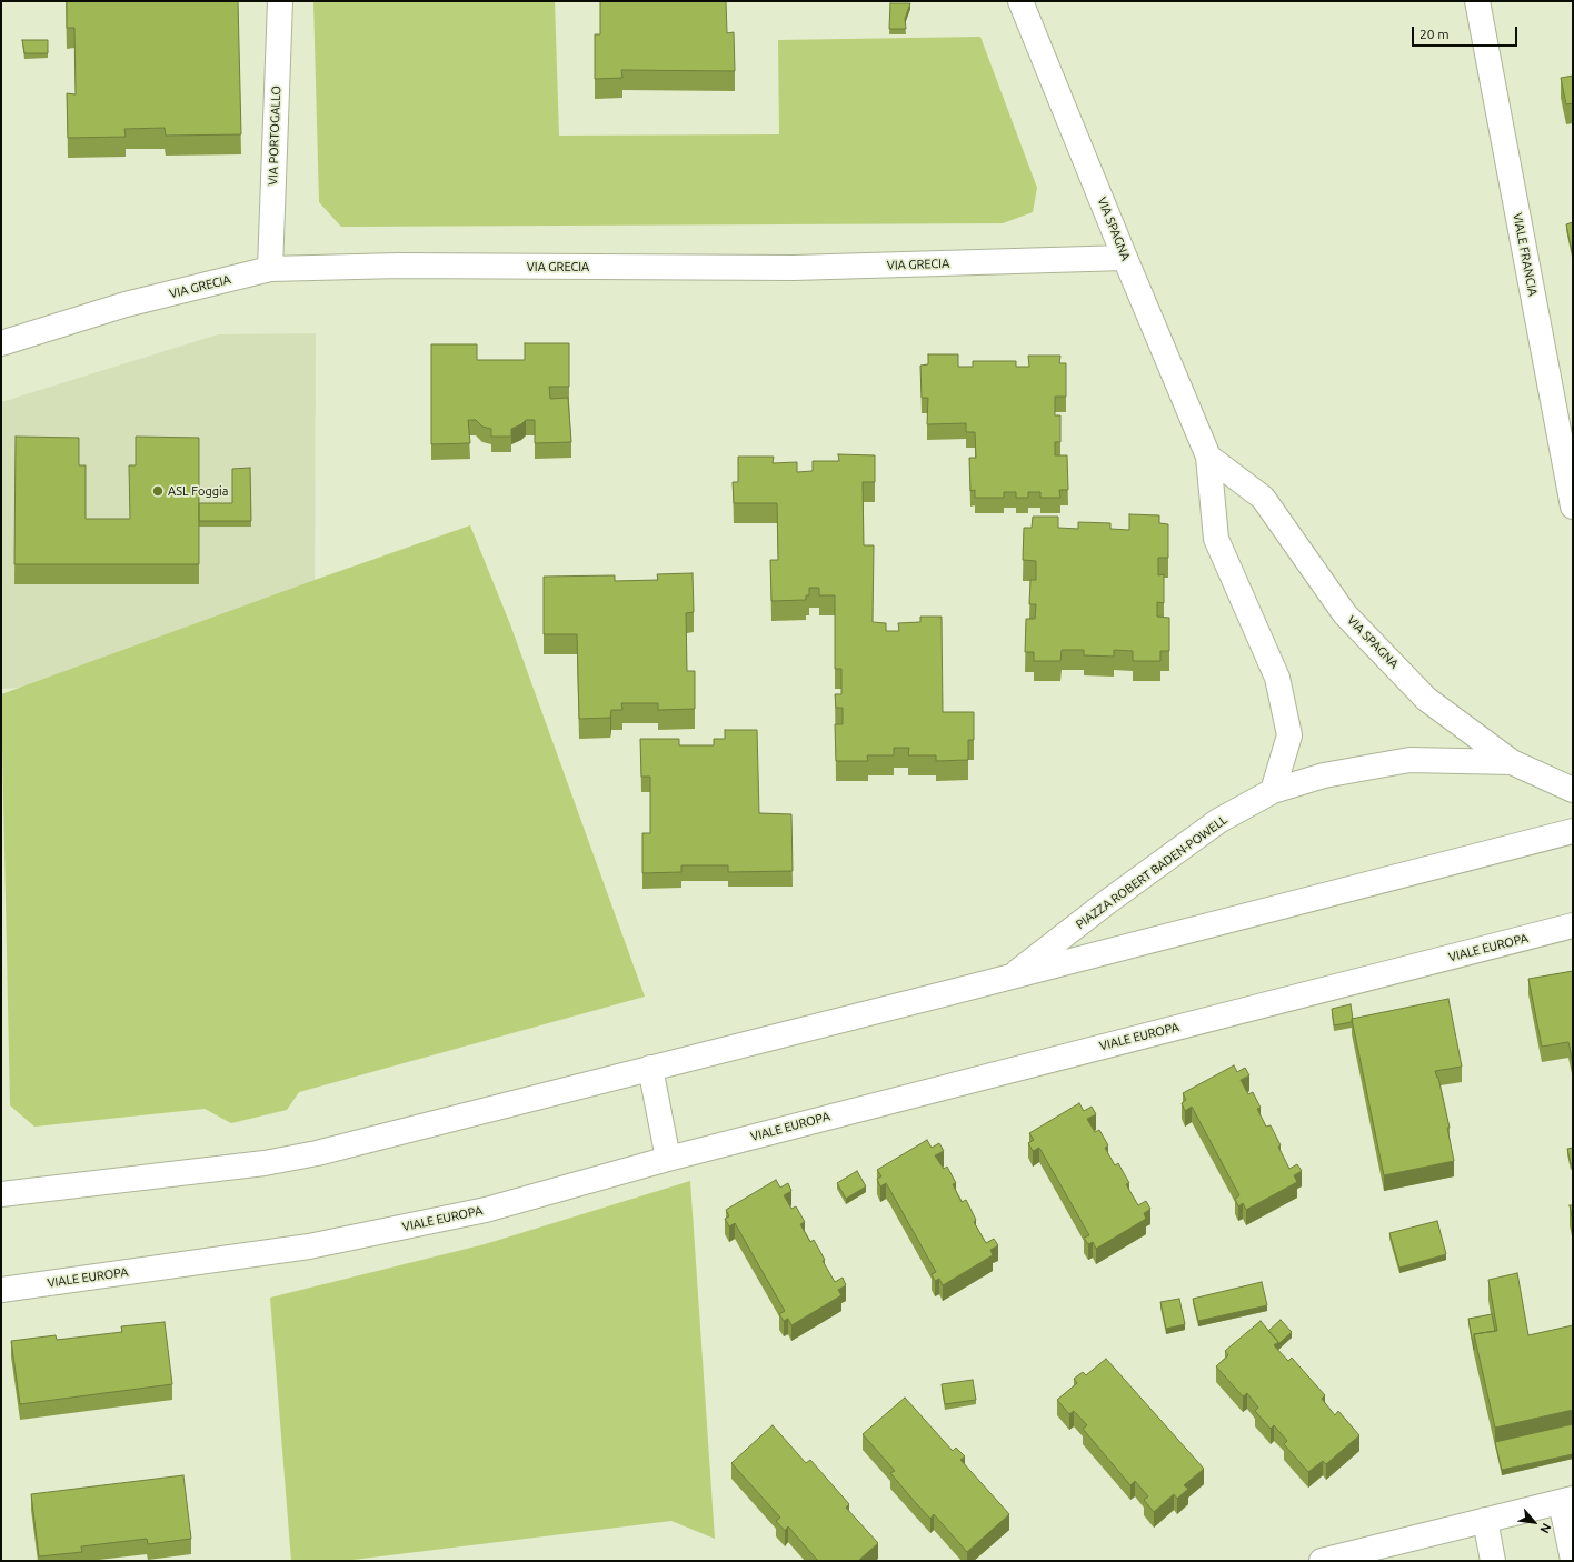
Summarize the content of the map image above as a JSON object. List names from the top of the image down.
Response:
{
  "streets": {
    "street": [
      "VIA PORTOGALLO",
      "VIA SPAGNA",
      "VIALE FRANCIA",
      "VIA GRECIA",
      "PIAZZA ROBERT BADEN-POWELL",
      "VIALE EUROPA"
    ]
  },
  "crossings": [
    ["VIA PORTOGALLO", "VIA GRECIA"],
    ["VIA SPAGNA", "VIA GRECIA"],
    ["VIA SPAGNA", "PIAZZA ROBERT BADEN-POWELL"]
  ],
  "places": ["ASL Foggia"],
  "scale_bar": "20 m",
  "north": "bottom right"
}
